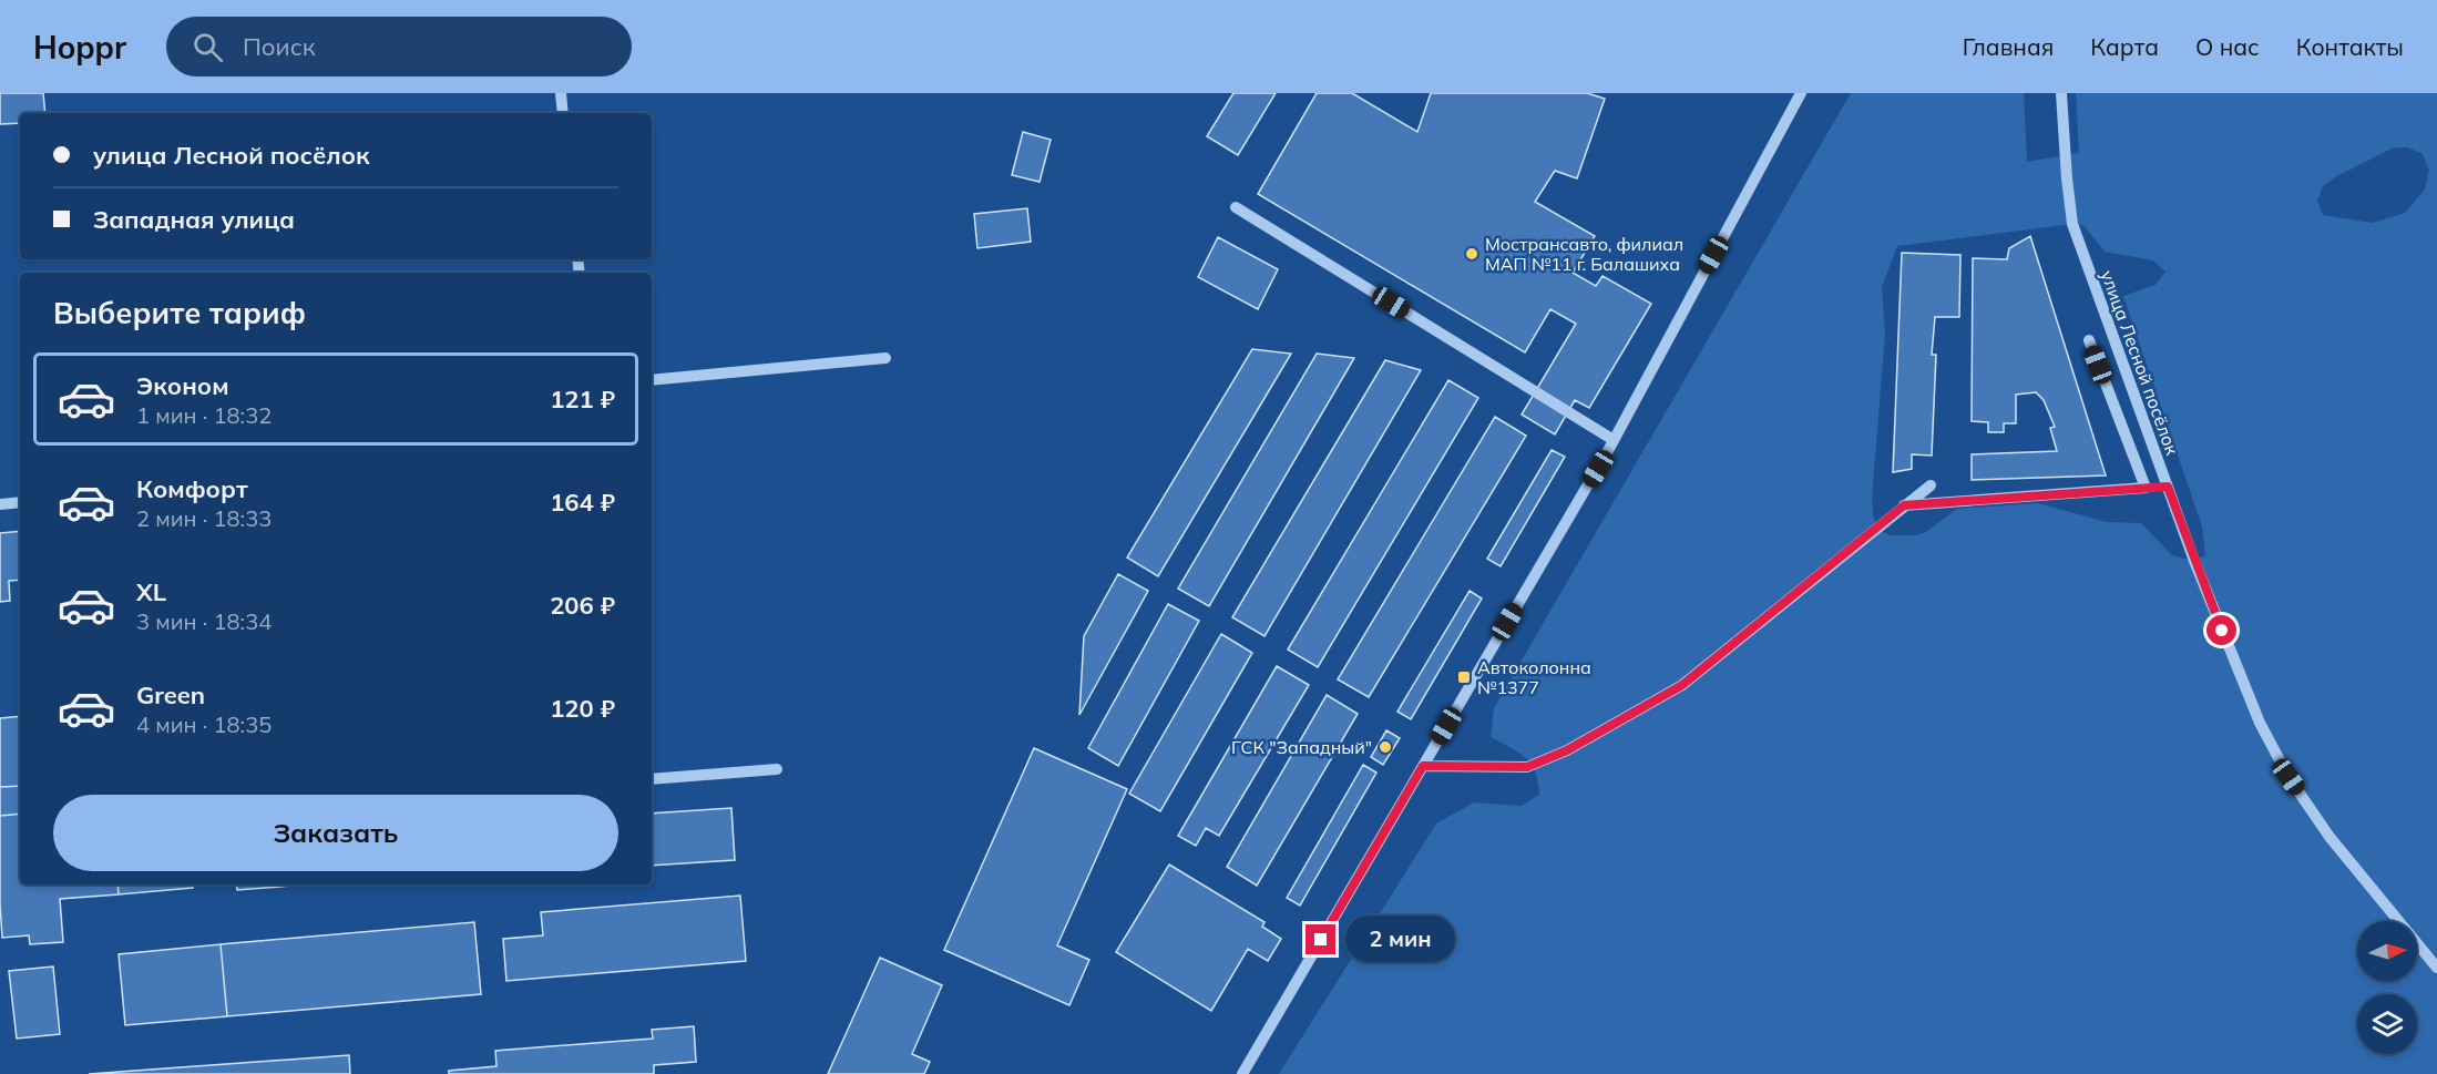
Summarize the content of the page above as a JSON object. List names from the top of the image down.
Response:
{
  "streets": {
    "street": ["улица Лесной посёлок"]
  },
  "places": {
    "other": ["Мострансавто, филиал МАП №11 г. Балашиха", "ГСК \"Западный\""],
    "transit": ["Автоколонна №1377"]
  },
  "north": "right",
  "page": {
    "header": "Hoppr",
    "search": "Поиск",
    "nav": [
      "Главная",
      "Карта",
      "О нас",
      "Контакты"
    ],
    "banner": ["улица Лесной посёлок", "Западная улица"],
    "heading": "Выберите тариф",
    "list": [
      {
        "name": "Эконом",
        "note": "1 мин · 18:32",
        "value": "121 ₽"
      },
      {
        "name": "Комфорт",
        "note": "2 мин · 18:33",
        "value": "164 ₽"
      },
      {
        "name": "XL",
        "note": "3 мин · 18:34",
        "value": "206 ₽"
      },
      {
        "name": "Green",
        "note": "4 мин · 18:35",
        "value": "120 ₽"
      }
    ],
    "buttons": "Заказать",
    "bubble": "2 мин"
  }
}
